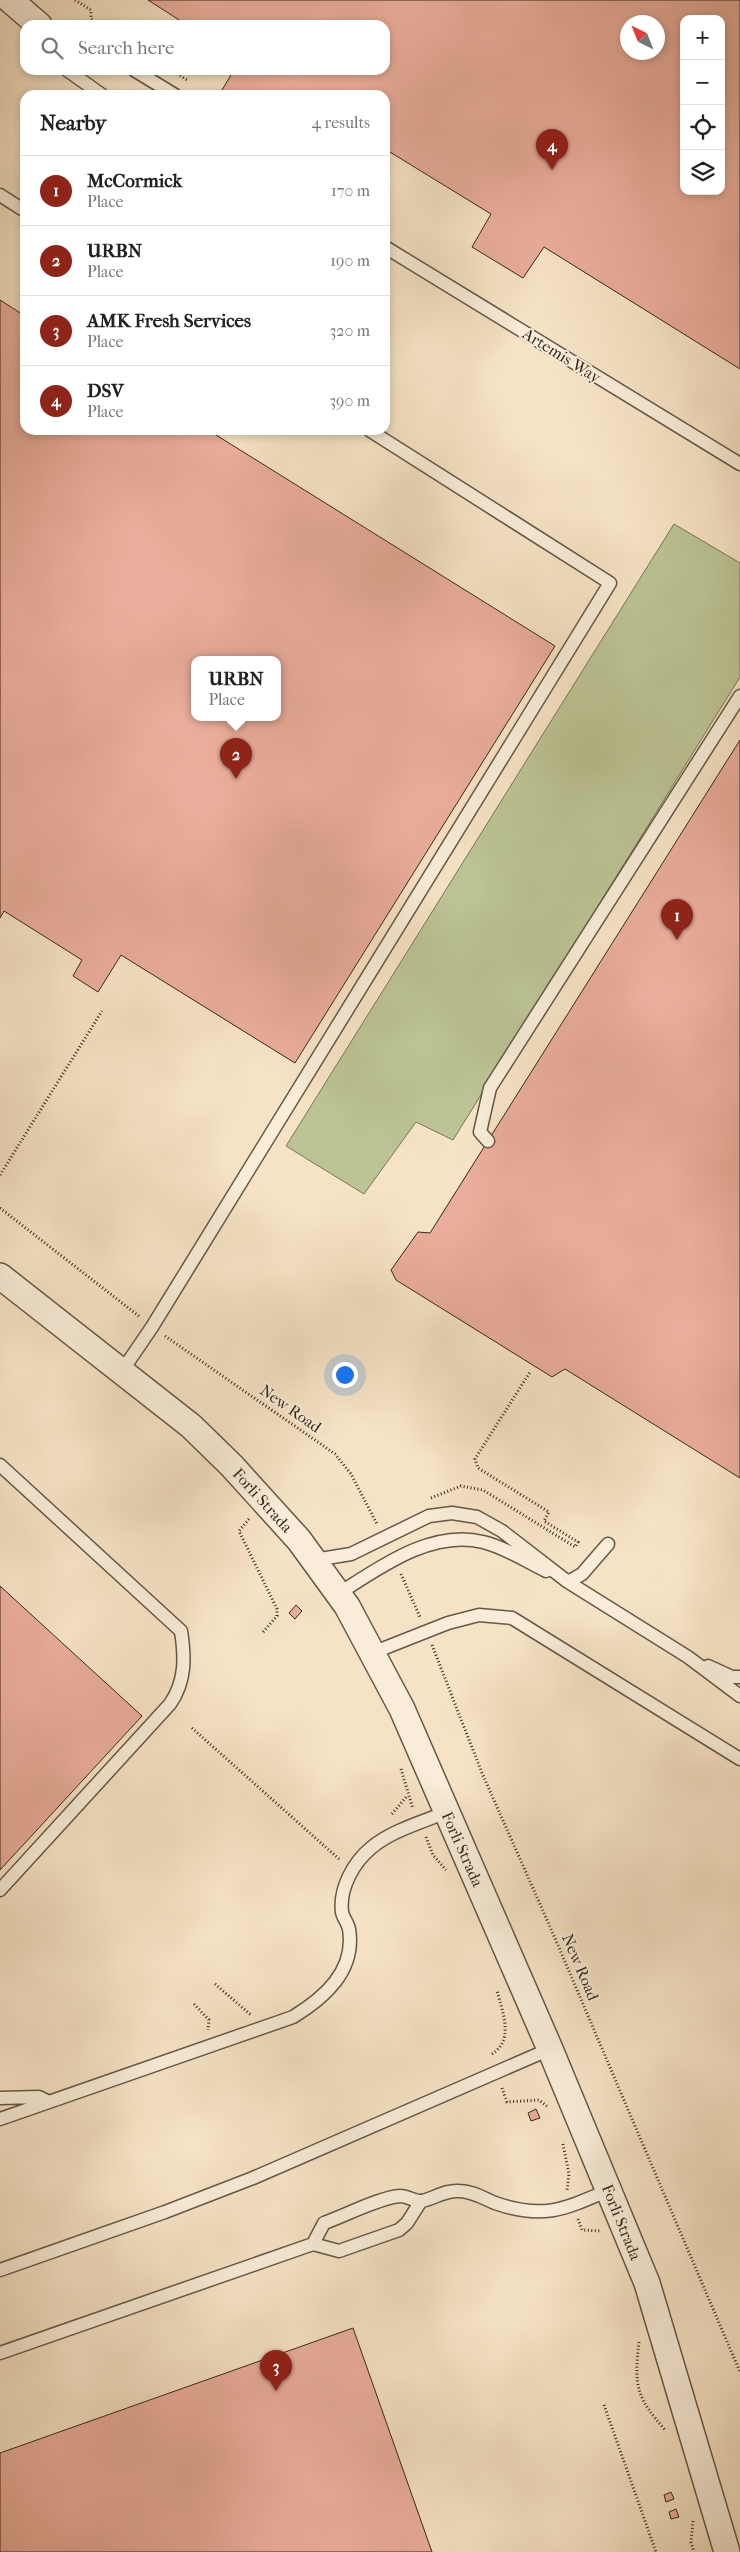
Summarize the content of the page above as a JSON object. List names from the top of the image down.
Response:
{
  "streets": {
    "street": ["Forli Strada"],
    "lane": ["Artemis Way"],
    "path": ["New Road"]
  },
  "north": "top left",
  "page": {
    "map_buttons": ["+", "−"],
    "search": "Search here",
    "heading": ["Nearby", "4 results"],
    "pins": [
      "4",
      "2",
      "1",
      "3"
    ],
    "list": [
      {
        "mark": "1",
        "name": "McCormick",
        "note": "Place",
        "value": "170 m"
      },
      {
        "mark": "2",
        "name": "URBN",
        "note": "Place",
        "value": "190 m"
      },
      {
        "mark": "3",
        "name": "AMK Fresh Services",
        "note": "Place",
        "value": "320 m"
      },
      {
        "mark": "4",
        "name": "DSV",
        "note": "Place",
        "value": "390 m"
      }
    ],
    "popup": ["URBN", "Place"]
  }
}
